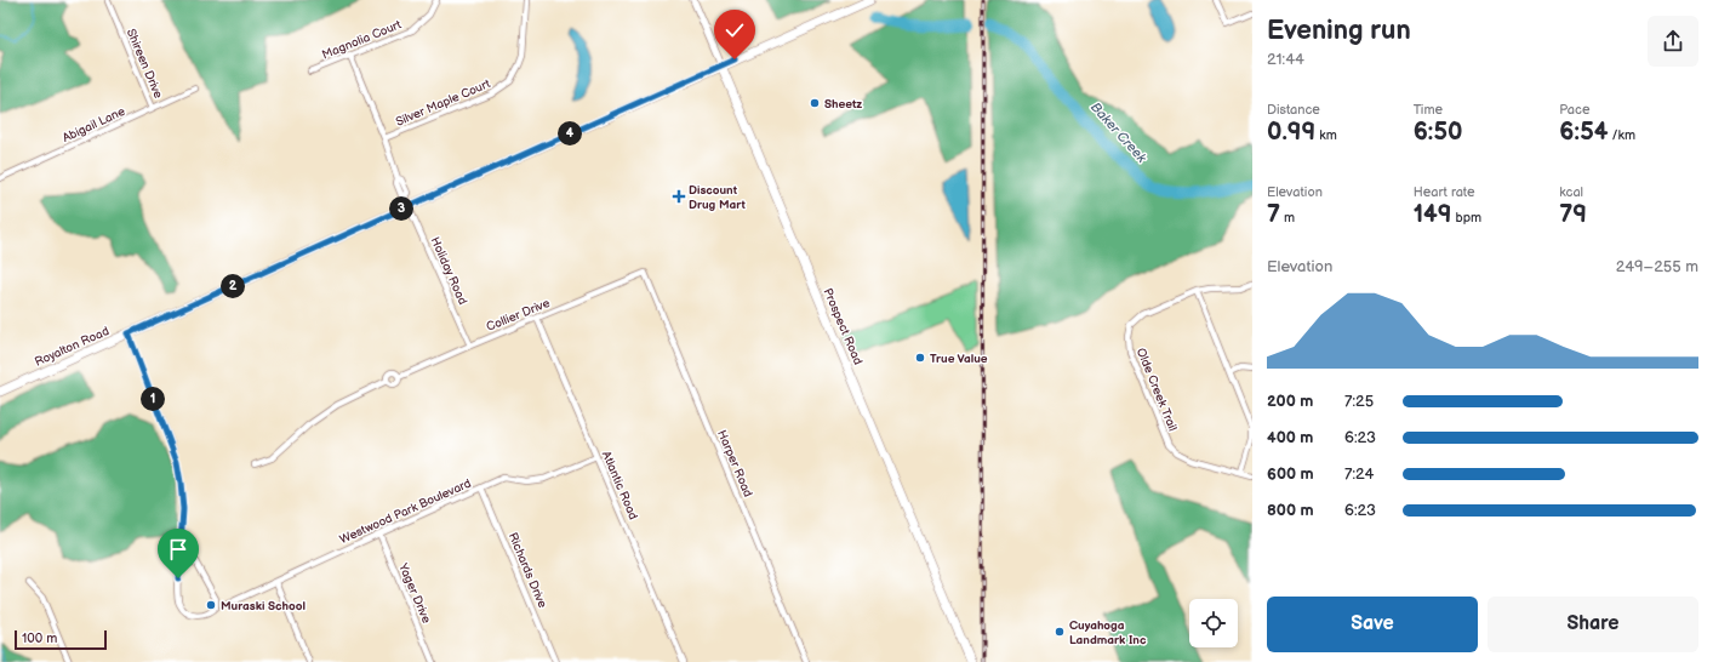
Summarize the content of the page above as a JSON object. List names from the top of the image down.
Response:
{
  "streets": {
    "main road": ["Prospect Road", "Royalton Road"],
    "street": [
      "Magnolia Court",
      "Shireen Drive",
      "Silver Maple Court",
      "Abigail Lane",
      "Holiday Road",
      "Collier Drive",
      "Olde Creek Trail",
      "Harper Road",
      "Atlantic Road",
      "Westwood Park Boulevard",
      "Richards Drive",
      "Yager Drive"
    ]
  },
  "crossings": [
    ["Magnolia Court", "Holiday Road"],
    ["Shireen Drive", "Abigail Lane"],
    ["Silver Maple Court", "Holiday Road"],
    ["Holiday Road", "Collier Drive"],
    ["Holiday Road", "Royalton Road"],
    ["Collier Drive", "Harper Road"],
    ["Collier Drive", "Atlantic Road"],
    ["Prospect Road", "Royalton Road"],
    ["Atlantic Road", "Westwood Park Boulevard"],
    ["Westwood Park Boulevard", "Richards Drive"],
    ["Westwood Park Boulevard", "Yager Drive"]
  ],
  "water": ["Baker Creek"],
  "places": {
    "other": [
      "Sheetz",
      "True Value",
      "Muraski School",
      "Cuyahoga Landmark Inc"
    ],
    "health": ["Discount Drug Mart"]
  },
  "scale_bar": "100 m",
  "page": {
    "heading": ["Evening run", "21:44"],
    "stats": [
      ["Distance", "0.99 km"],
      ["Time", "6:50"],
      ["Pace", "6:54 /km"],
      ["Elevation", "7 m"],
      ["Heart rate", "149 bpm"],
      ["kcal", "79"]
    ],
    "pins": [
      "4",
      "3",
      "2",
      "1"
    ],
    "chart": ["Elevation", "249–255 m"],
    "list": [
      {
        "name": "200 m",
        "note": "7:25"
      },
      {
        "name": "400 m",
        "note": "6:23"
      },
      {
        "name": "600 m",
        "note": "7:24"
      },
      {
        "name": "800 m",
        "note": "6:23"
      }
    ],
    "buttons": ["Save", "Share"],
    "scale": "100 m"
  }
}
